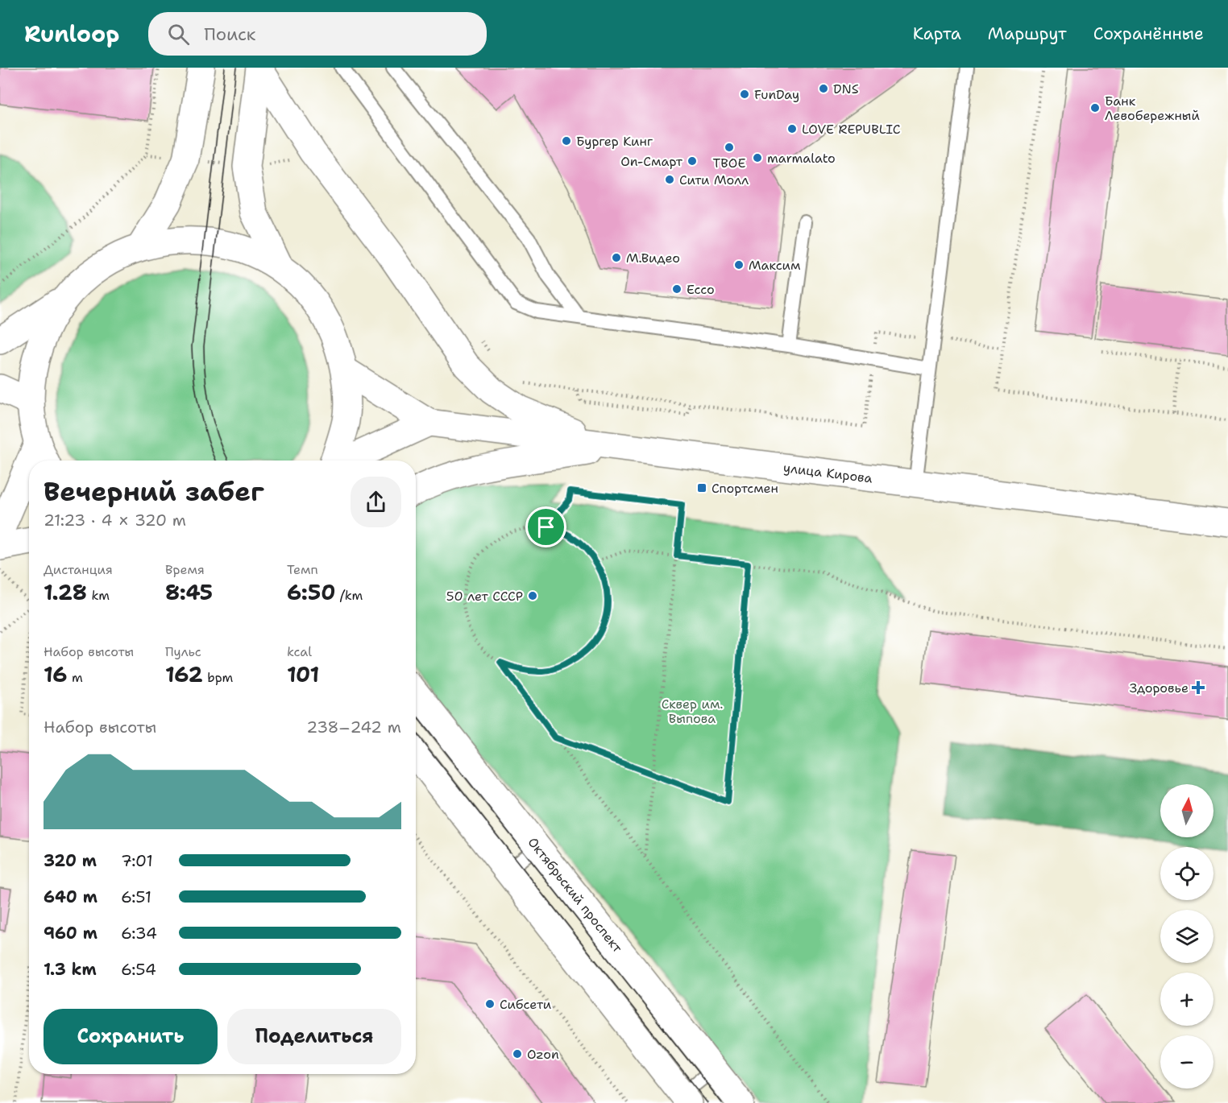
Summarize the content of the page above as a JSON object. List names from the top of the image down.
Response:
{
  "streets": {
    "main road": ["улица Кирова", "Октябрьский проспект"]
  },
  "parks": ["Сквер им. Выпова"],
  "places": {
    "other": [
      "DNS",
      "FunDay",
      "Банк Левобережный",
      "LOVE REPUBLIC",
      "Бургер Кинг",
      "ТВОЕ",
      "marmalato",
      "On-Смарт",
      "Сити Молл",
      "М.Видео",
      "Максим",
      "Ecco",
      "50 лет СССР",
      "Сибсети",
      "Ozon"
    ],
    "transit": ["Спортсмен"],
    "health": ["Здоровье"]
  },
  "north": "top",
  "page": {
    "header": "Runloop",
    "search": "Поиск",
    "nav": ["Карта", "Маршрут", "Сохранённые"],
    "heading": ["Вечерний забег", "21:23 · 4 × 320 m"],
    "stats": [
      ["Дистанция", "1.28 km"],
      ["Время", "8:45"],
      ["Темп", "6:50 /km"],
      ["Набор высоты", "16 m"],
      ["Пульс", "162 bpm"],
      ["kcal", "101"]
    ],
    "chart": ["Набор высоты", "238–242 m"],
    "map_buttons": ["+", "−"],
    "list": [
      {
        "name": "320 m",
        "note": "7:01"
      },
      {
        "name": "640 m",
        "note": "6:51"
      },
      {
        "name": "960 m",
        "note": "6:34"
      },
      {
        "name": "1.3 km",
        "note": "6:54"
      }
    ],
    "buttons": ["Сохранить", "Поделиться"]
  }
}
